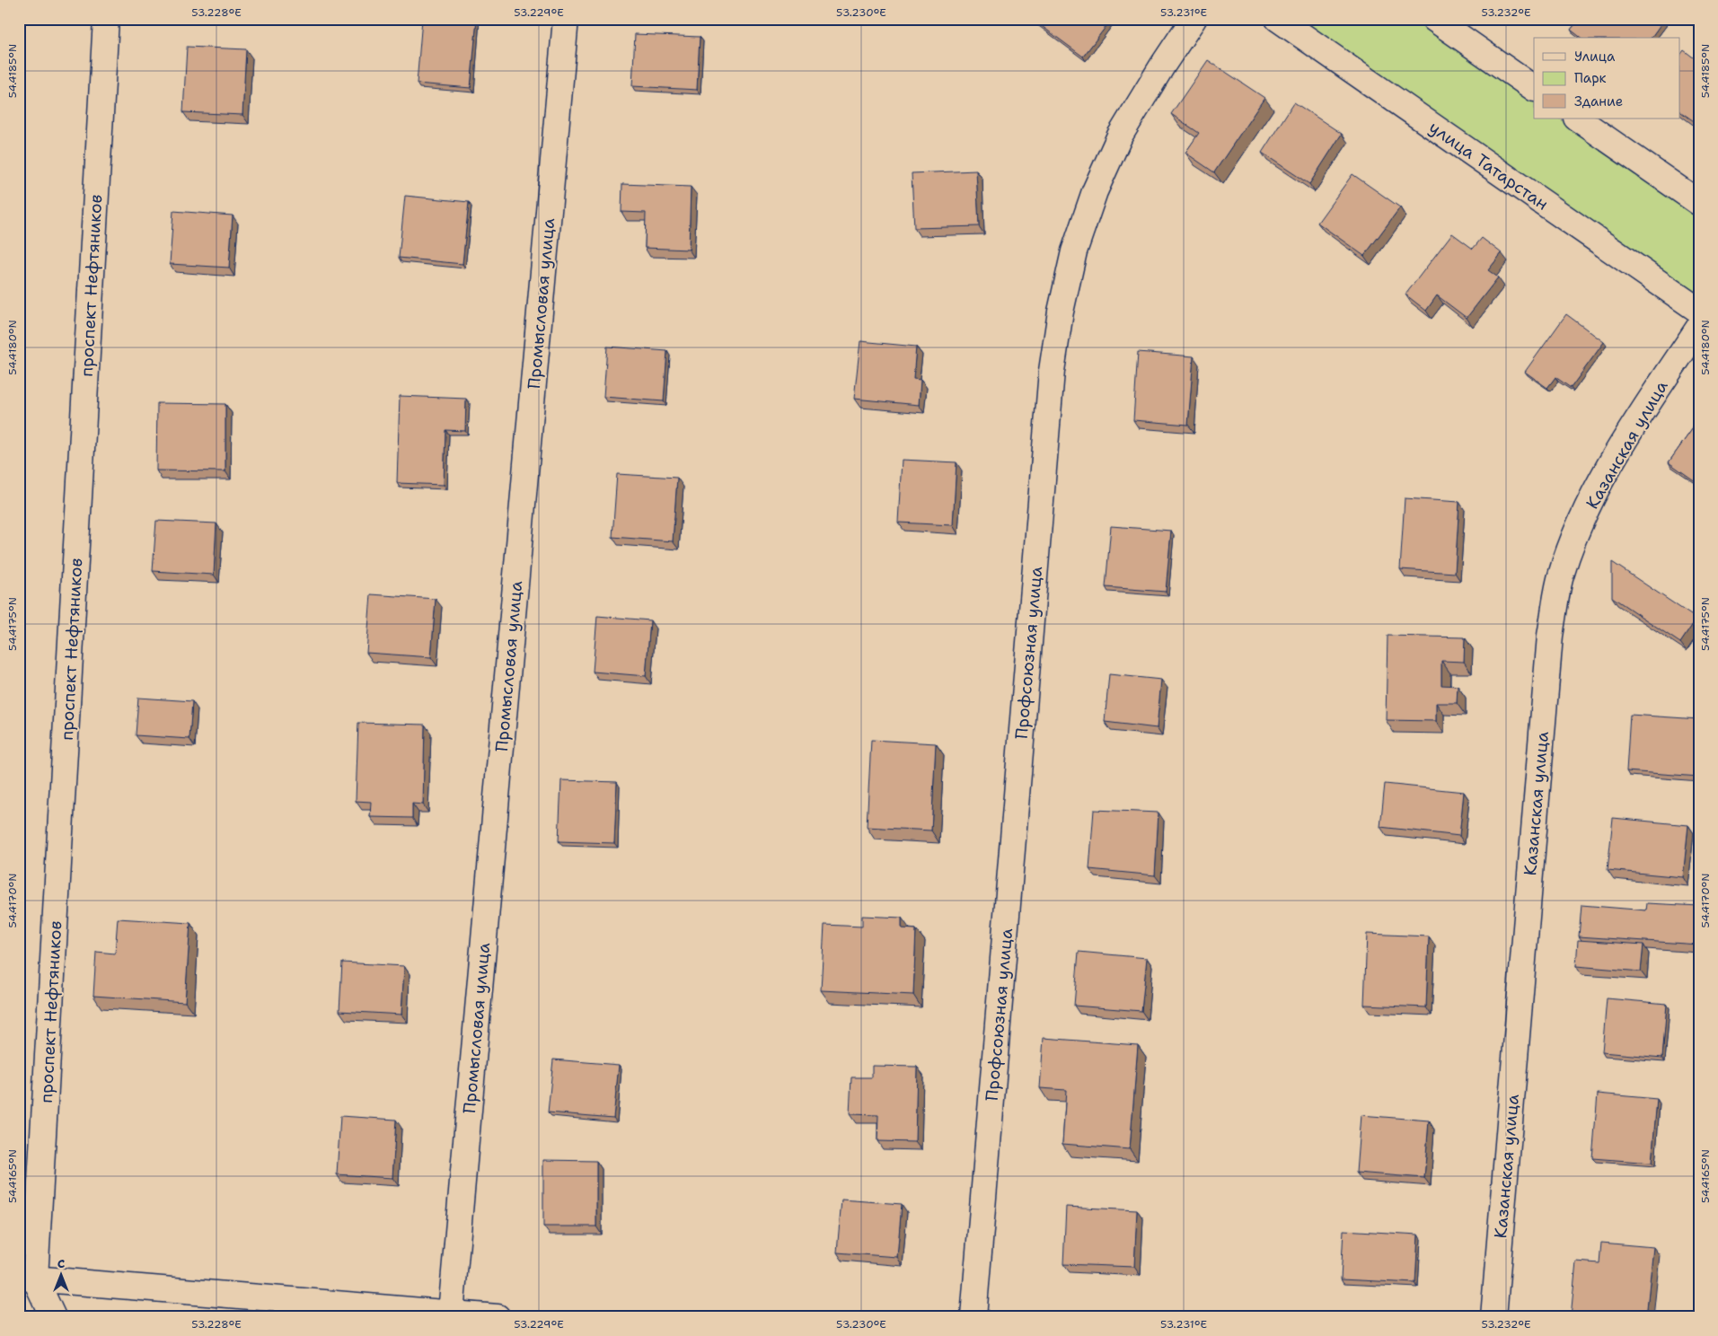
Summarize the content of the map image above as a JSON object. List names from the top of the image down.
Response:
{
  "streets": {
    "street": [
      "улица Татарстан",
      "проспект Нефтяников",
      "Промысловая улица",
      "Казанская улица",
      "Профсоюзная улица"
    ]
  },
  "legend": ["Улица", "Парк", "Здание"],
  "north": "top",
  "coordinates": [
    "53.228°E",
    "53.229°E",
    "53.230°E",
    "53.231°E",
    "53.232°E",
    "54.4185°N",
    "54.4180°N",
    "54.4175°N",
    "54.4170°N",
    "54.4165°N"
  ]
}
